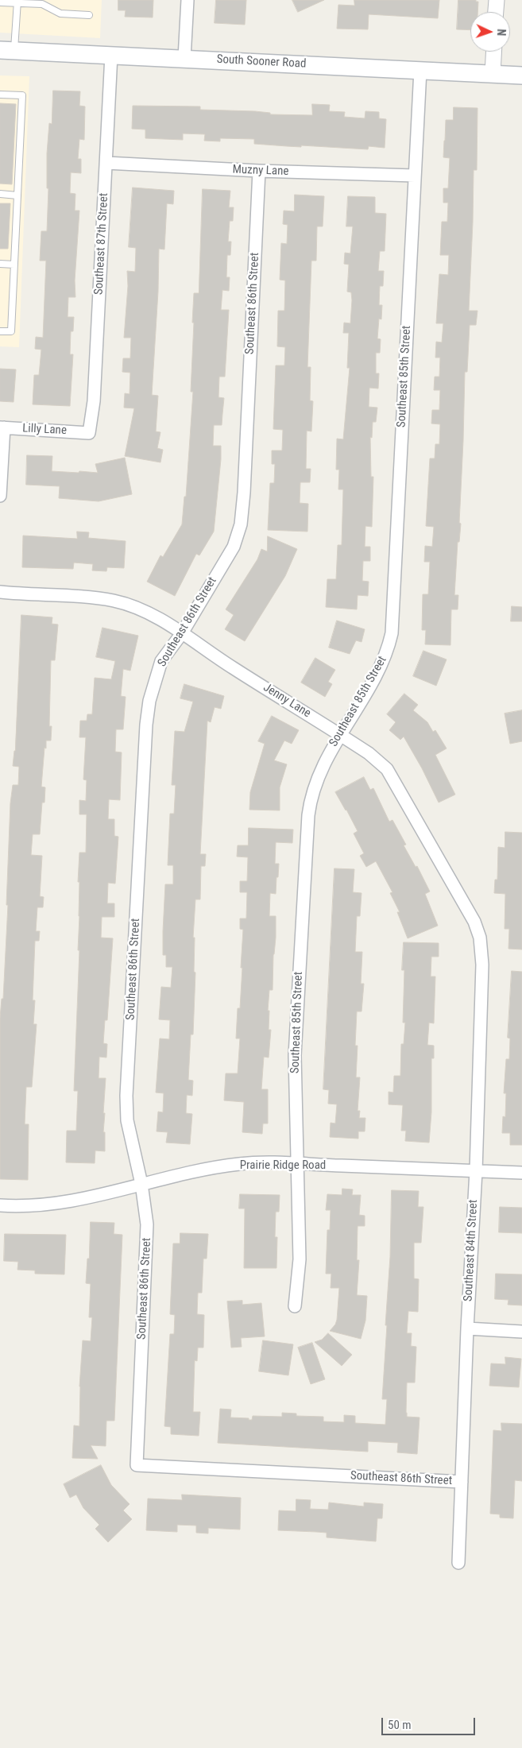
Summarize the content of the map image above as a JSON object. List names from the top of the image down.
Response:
{
  "streets": {
    "main road": ["South Sooner Road"],
    "street": [
      "Muzny Lane",
      "Southeast 87th Street",
      "Southeast 86th Street",
      "Southeast 85th Street",
      "Lilly Lane",
      "Jenny Lane",
      "Prairie Ridge Road",
      "Southeast 84th Street"
    ]
  },
  "crossings": [
    ["South Sooner Road", "Southeast 87th Street"],
    ["South Sooner Road", "Southeast 85th Street"],
    ["Muzny Lane", "Southeast 87th Street"],
    ["Muzny Lane", "Southeast 86th Street"],
    ["Muzny Lane", "Southeast 85th Street"],
    ["Southeast 87th Street", "Lilly Lane"],
    ["Southeast 86th Street", "Jenny Lane"],
    ["Southeast 86th Street", "Prairie Ridge Road"],
    ["Southeast 86th Street", "Southeast 84th Street"],
    ["Southeast 85th Street", "Jenny Lane"],
    ["Southeast 85th Street", "Prairie Ridge Road"],
    ["Jenny Lane", "Southeast 84th Street"],
    ["Prairie Ridge Road", "Southeast 84th Street"]
  ],
  "scale_bar": "50 m",
  "north": "right"
}
